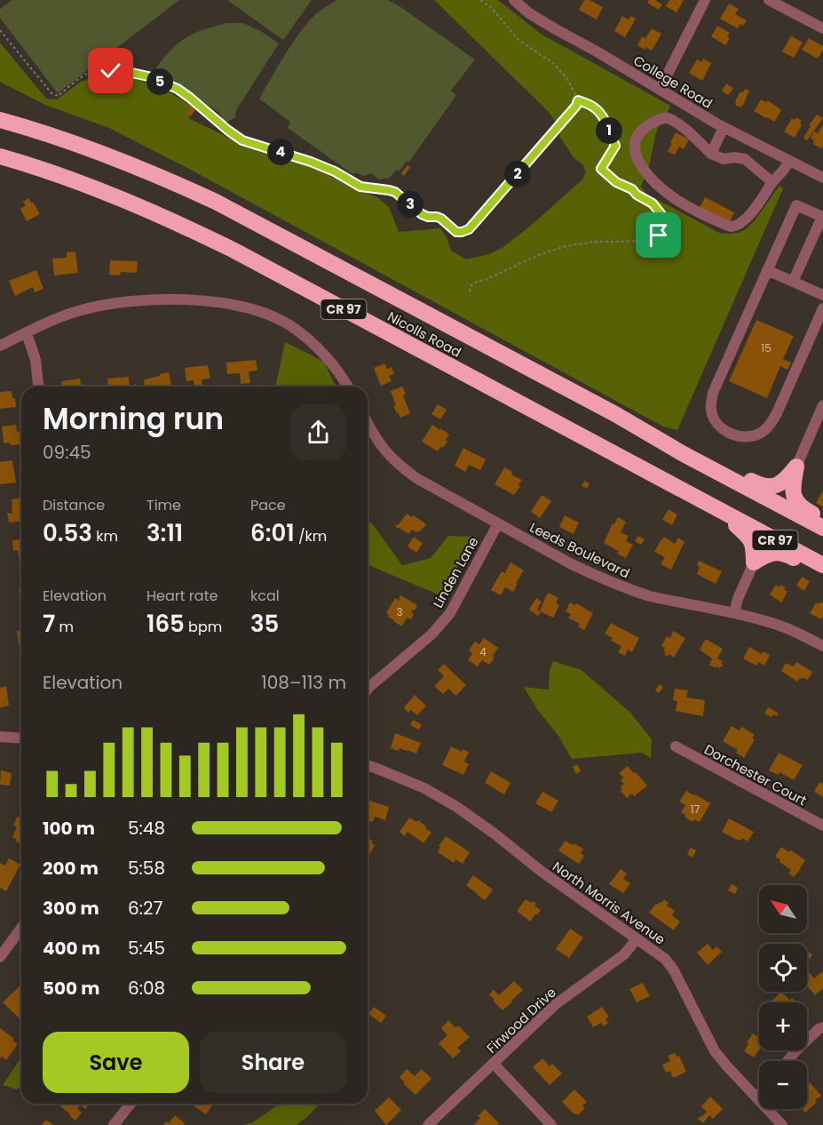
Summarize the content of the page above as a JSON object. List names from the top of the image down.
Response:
{
  "streets": {
    "highway": ["CR 97", "Nicolls Road"],
    "street": [
      "College Road",
      "Leeds Boulevard",
      "Linden Lane",
      "Dorchester Court",
      "North Morris Avenue",
      "Firwood Drive"
    ]
  },
  "crossings": [
    ["Leeds Boulevard", "Linden Lane"],
    ["North Morris Avenue", "Firwood Drive"]
  ],
  "house_numbers": [
    "15",
    "3",
    "4",
    "17"
  ],
  "north": "top left",
  "page": {
    "pins": [
      "5",
      "1",
      "4",
      "2",
      "3"
    ],
    "heading": ["Morning run", "09:45"],
    "stats": [
      ["Distance", "0.53 km"],
      ["Time", "3:11"],
      ["Pace", "6:01 /km"],
      ["Elevation", "7 m"],
      ["Heart rate", "165 bpm"],
      ["kcal", "35"]
    ],
    "chart": ["Elevation", "108–113 m"],
    "list": [
      {
        "name": "100 m",
        "note": "5:48"
      },
      {
        "name": "200 m",
        "note": "5:58"
      },
      {
        "name": "300 m",
        "note": "6:27"
      },
      {
        "name": "400 m",
        "note": "5:45"
      },
      {
        "name": "500 m",
        "note": "6:08"
      }
    ],
    "map_buttons": ["+", "−"],
    "buttons": ["Save", "Share"]
  }
}
